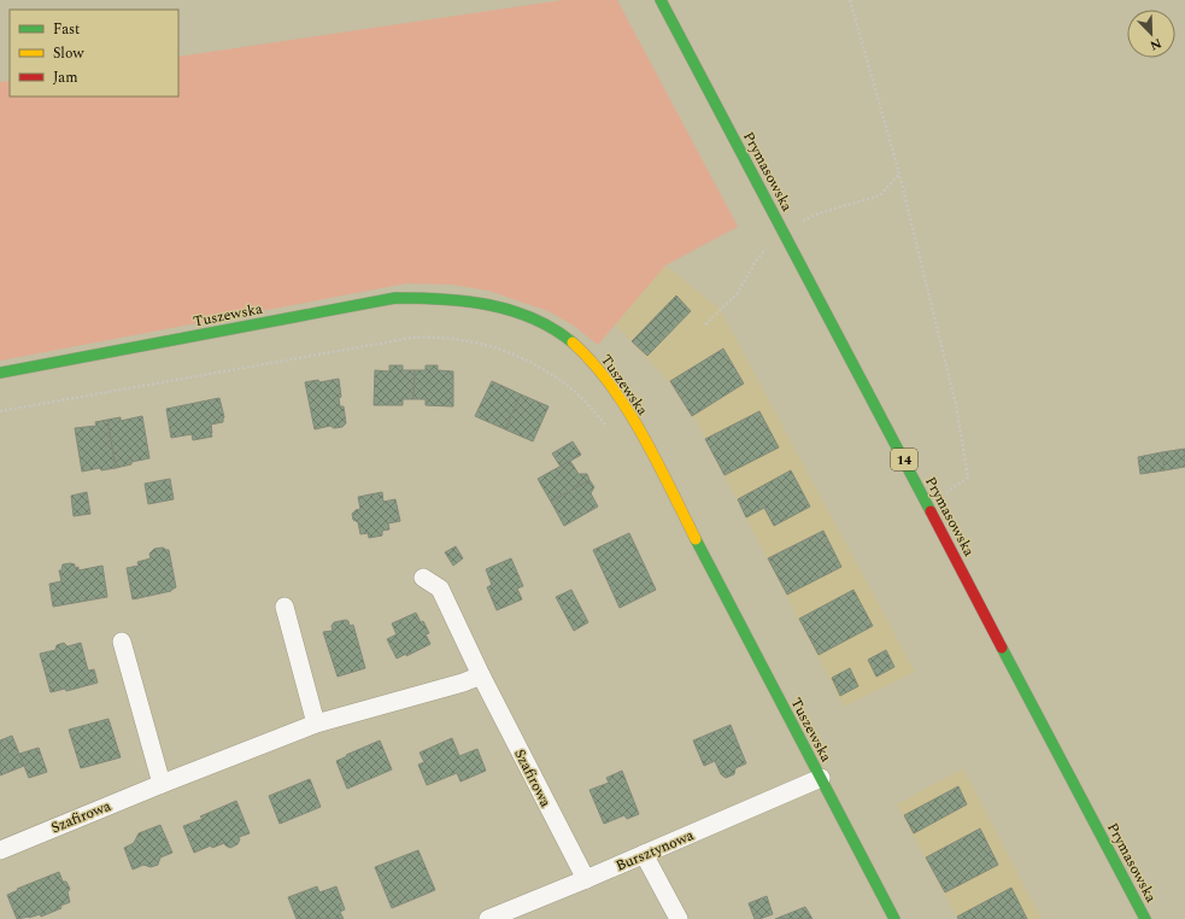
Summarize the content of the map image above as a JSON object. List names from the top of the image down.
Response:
{
  "streets": {
    "street": [
      "Prymasowska",
      "Tuszewska",
      "14",
      "Szafirowa",
      "Bursztynowa"
    ]
  },
  "crossings": [
    ["Tuszewska", "Bursztynowa"],
    ["Szafirowa", "Bursztynowa"]
  ],
  "legend": ["Fast", "Slow", "Jam"],
  "north": "bottom right"
}
